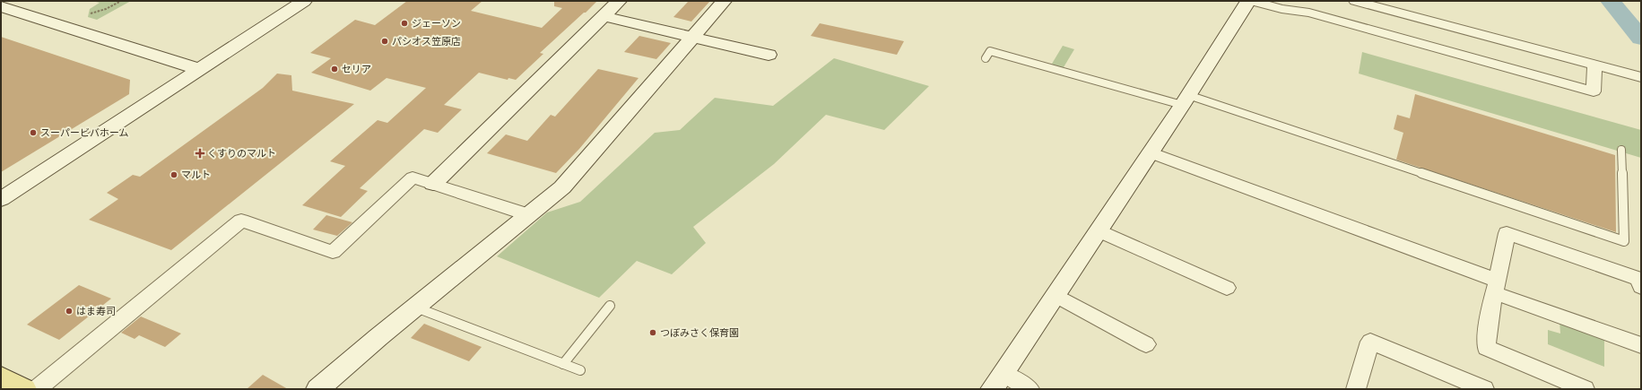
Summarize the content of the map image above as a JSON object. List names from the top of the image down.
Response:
{
  "places": {
    "other": [
      "ジェーソン",
      "パシオス笠原店",
      "セリア",
      "スーパービバホーム",
      "マルト",
      "はま寿司",
      "つぼみさく保育園"
    ],
    "health": ["くすりのマルト"]
  }
}
